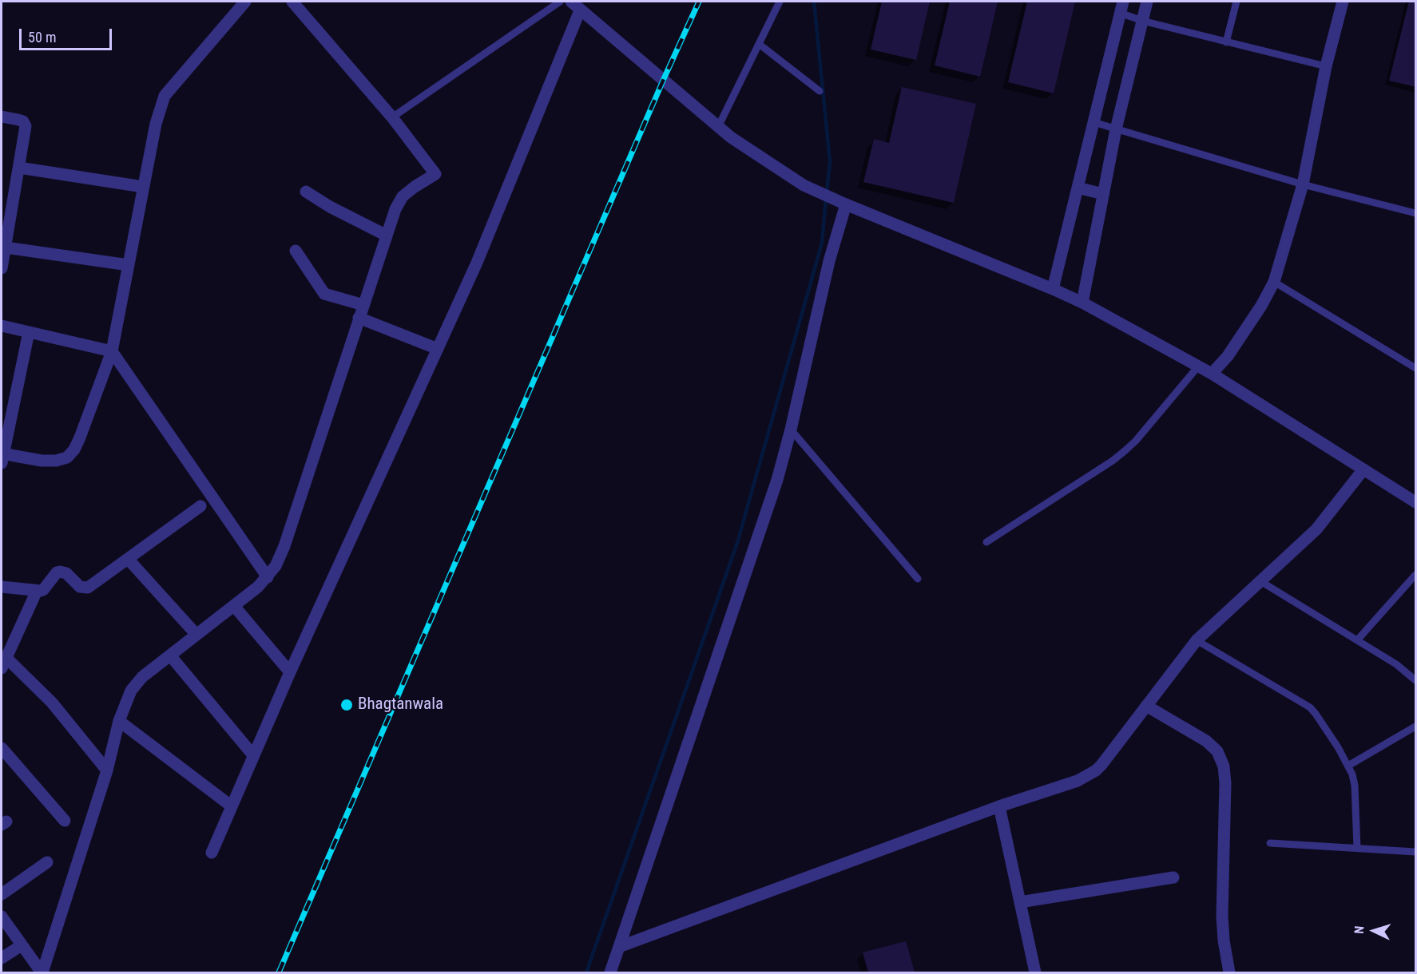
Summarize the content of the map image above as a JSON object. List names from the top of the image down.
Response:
{
  "places": ["Bhagtanwala"],
  "scale_bar": "50 m",
  "north": "left"
}
